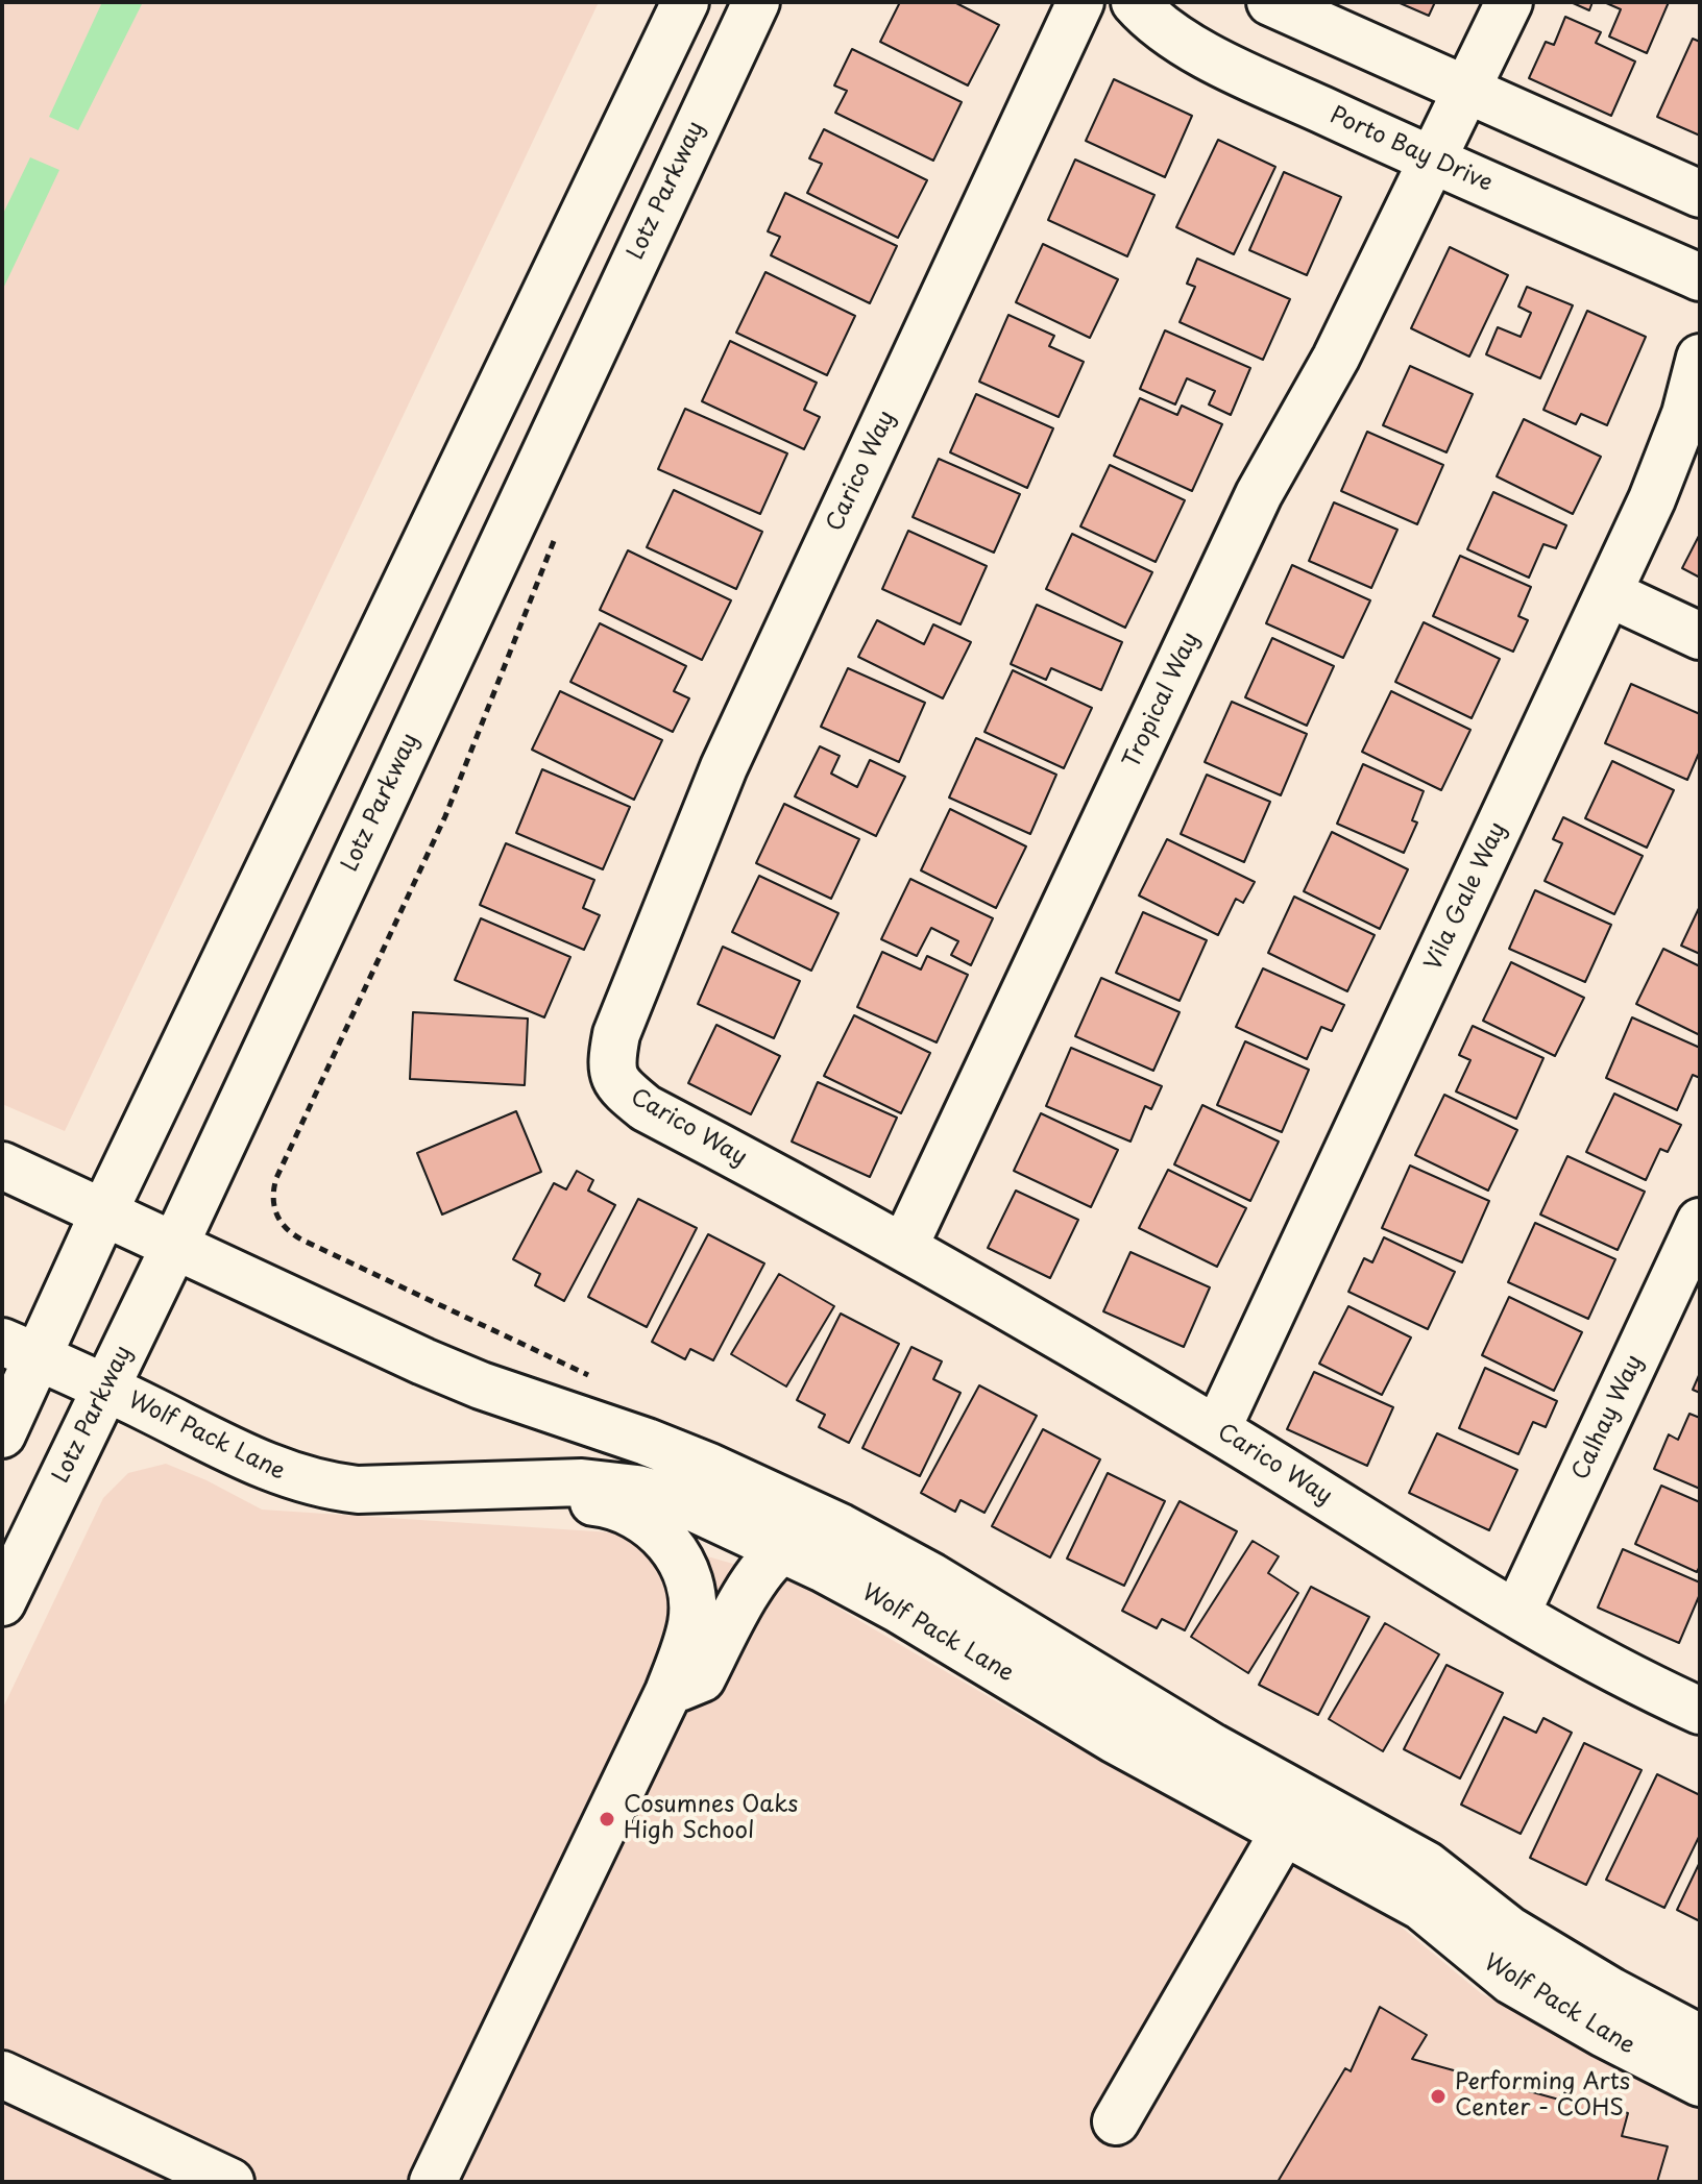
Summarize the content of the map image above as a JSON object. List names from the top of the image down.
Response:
{
  "streets": {
    "street": [
      "Porto Bay Drive",
      "Lotz Parkway",
      "Carico Way",
      "Tropical Way",
      "Vila Gale Way",
      "Calhay Way",
      "Wolf Pack Lane"
    ]
  },
  "crossings": [
    ["Porto Bay Drive", "Tropical Way"],
    ["Lotz Parkway", "Wolf Pack Lane"],
    ["Carico Way", "Tropical Way"],
    ["Carico Way", "Vila Gale Way"],
    ["Carico Way", "Calhay Way"]
  ],
  "places": ["Cosumnes Oaks High School", "Performing Arts Center - COHS"]
}
